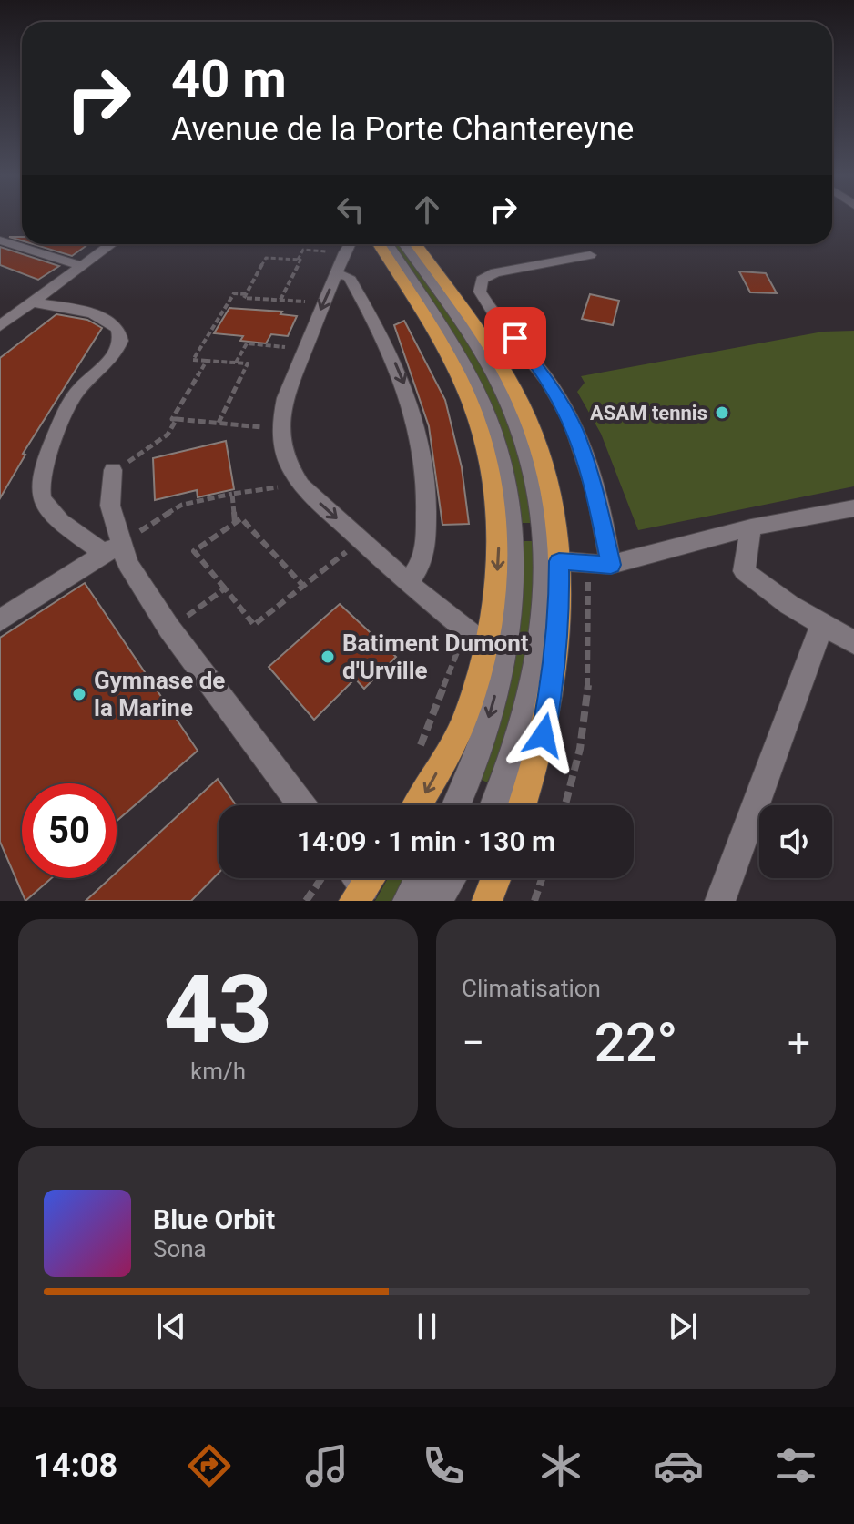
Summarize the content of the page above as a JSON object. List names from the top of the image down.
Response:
{
  "places": ["ASAM tennis", "Batiment Dumont d'Urville", "Gymnase de la Marine"],
  "page": {
    "turn": ["40 m", "Avenue de la Porte Chantereyne"],
    "limit": "50",
    "trip": "14:09 · 1 min · 130 m",
    "tile": [
      ["43", "km/h"],
      "Climatisation"
    ],
    "heat": ["−", "22°", "+"],
    "song": ["Blue Orbit", "Sona"],
    "tabs": "14:08"
  }
}
